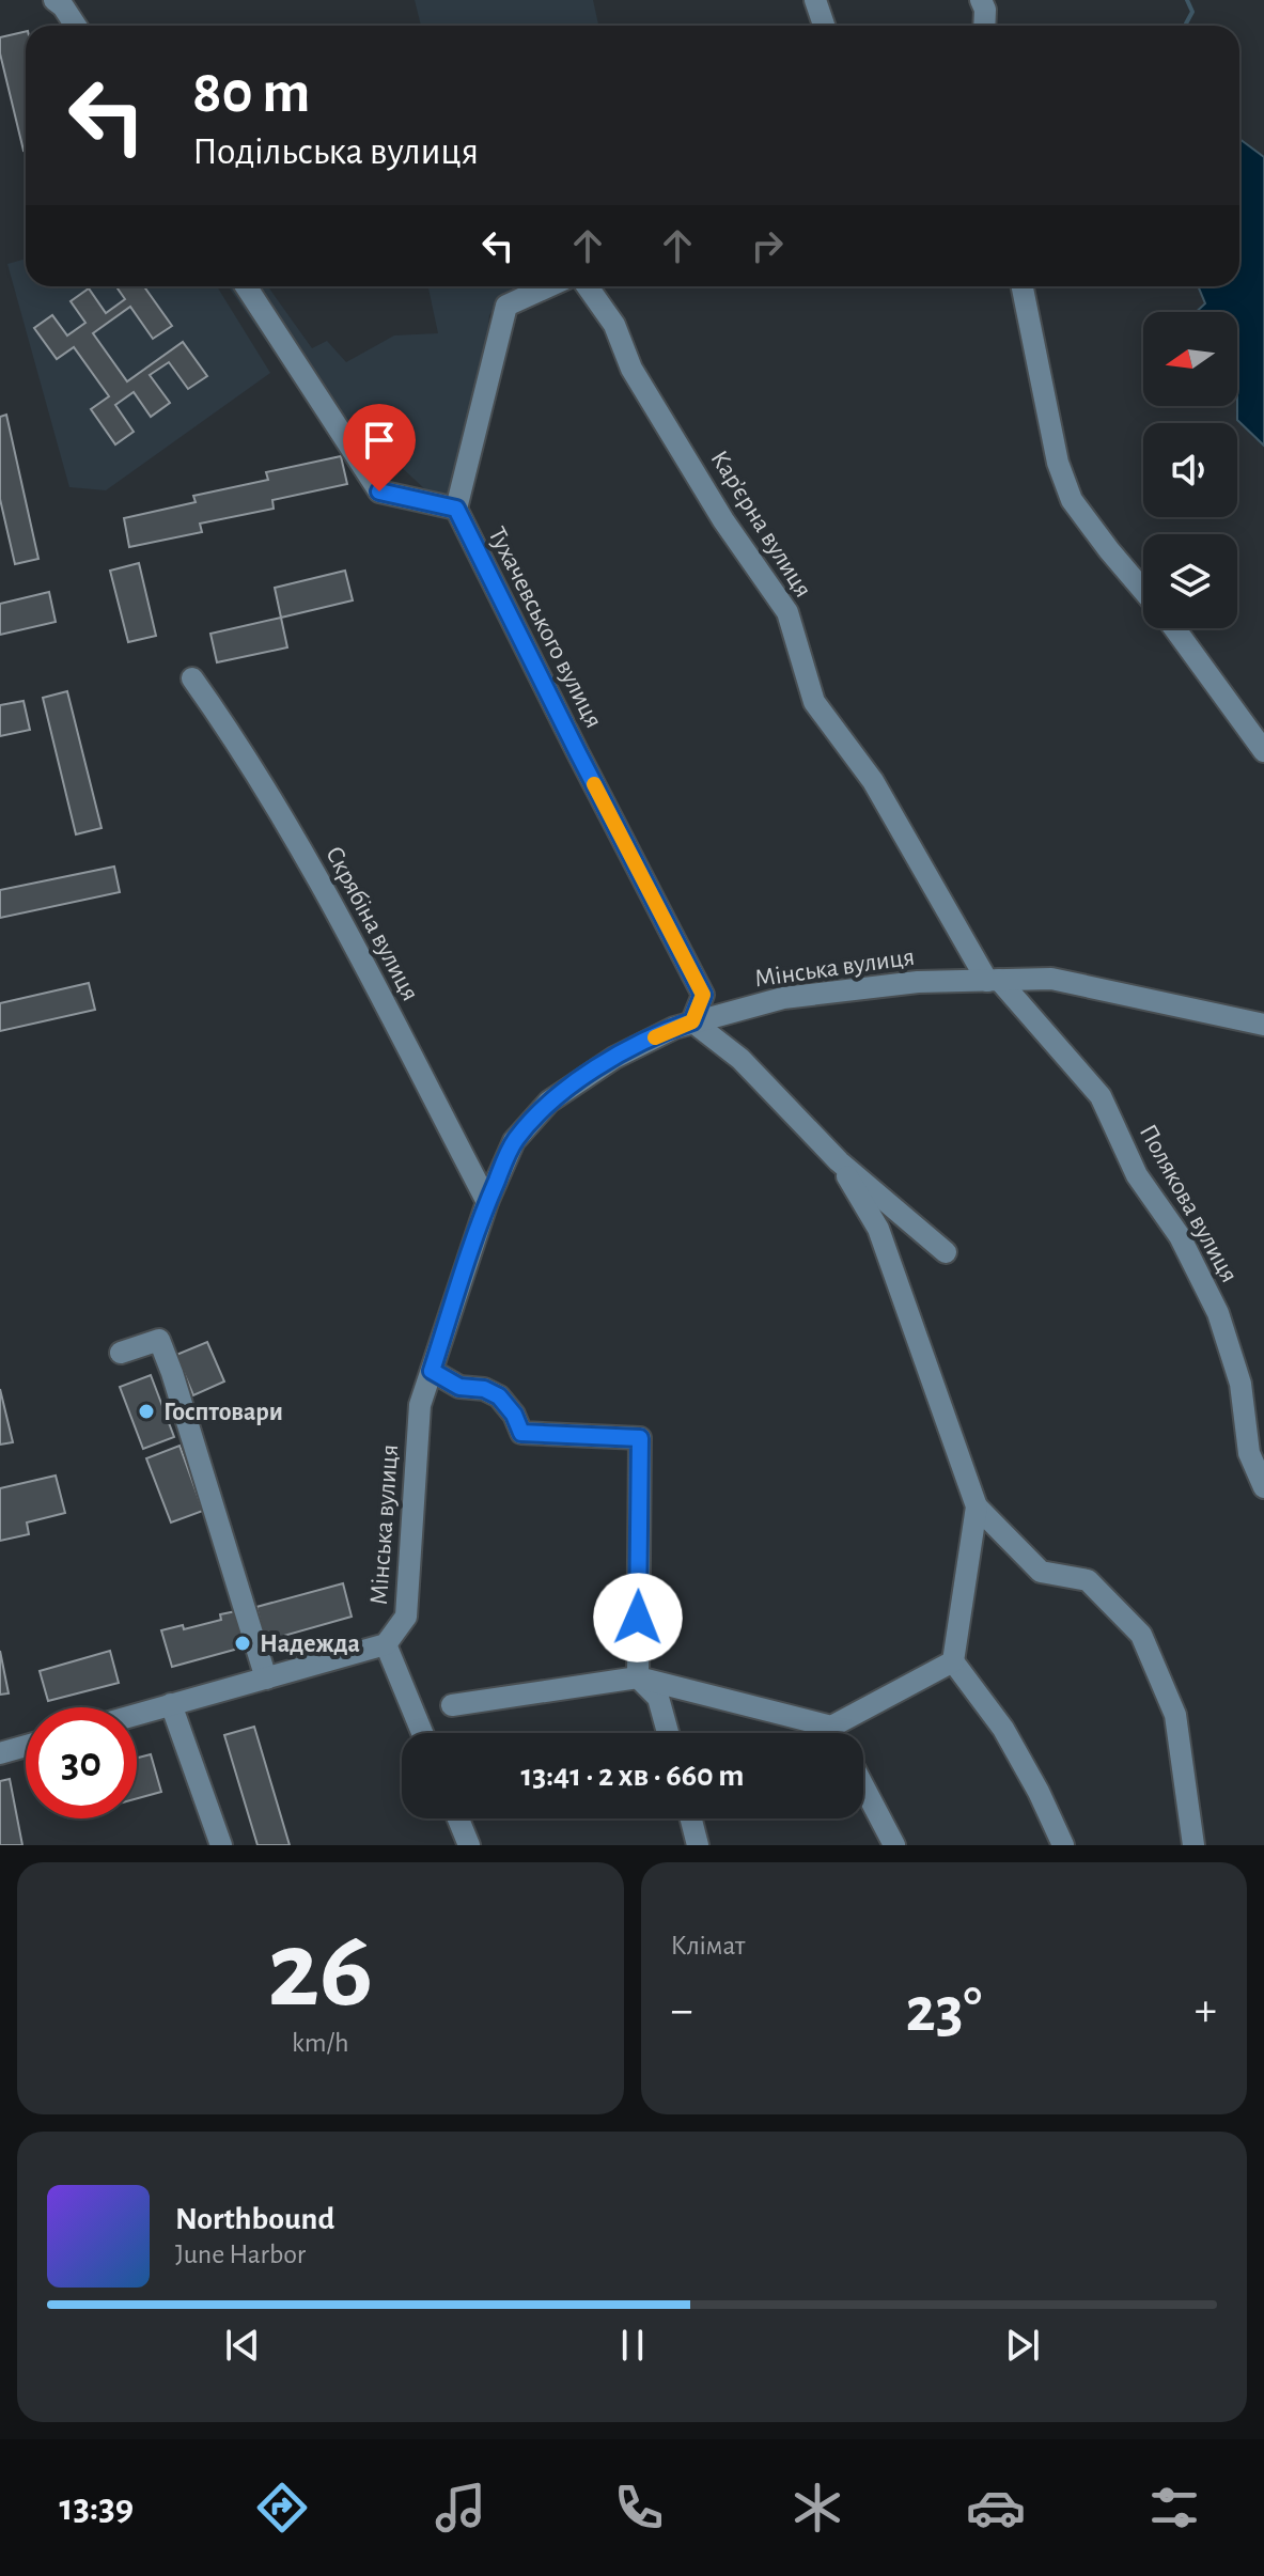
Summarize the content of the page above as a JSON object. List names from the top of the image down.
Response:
{
  "streets": {
    "street": [
      "Кар’єрна вулиця",
      "Тухачевського вулиця",
      "Скрябіна вулиця",
      "Мінська вулиця",
      "Полякова вулиця"
    ]
  },
  "crossings": [
    ["Кар’єрна вулиця", "Мінська вулиця"],
    ["Кар’єрна вулиця", "Полякова вулиця"],
    ["Тухачевського вулиця", "Мінська вулиця"],
    ["Скрябіна вулиця", "Мінська вулиця"],
    ["Мінська вулиця", "Полякова вулиця"]
  ],
  "places": ["Госптовари", "Надежда"],
  "north": "left",
  "page": {
    "turn": ["80 m", "Подільська вулиця"],
    "limit": "30",
    "trip": "13:41 · 2 хв · 660 m",
    "tile": [
      ["26", "km/h"],
      "Клімат"
    ],
    "heat": ["−", "23°", "+"],
    "song": ["Northbound", "June Harbor"],
    "tabs": "13:39"
  }
}
